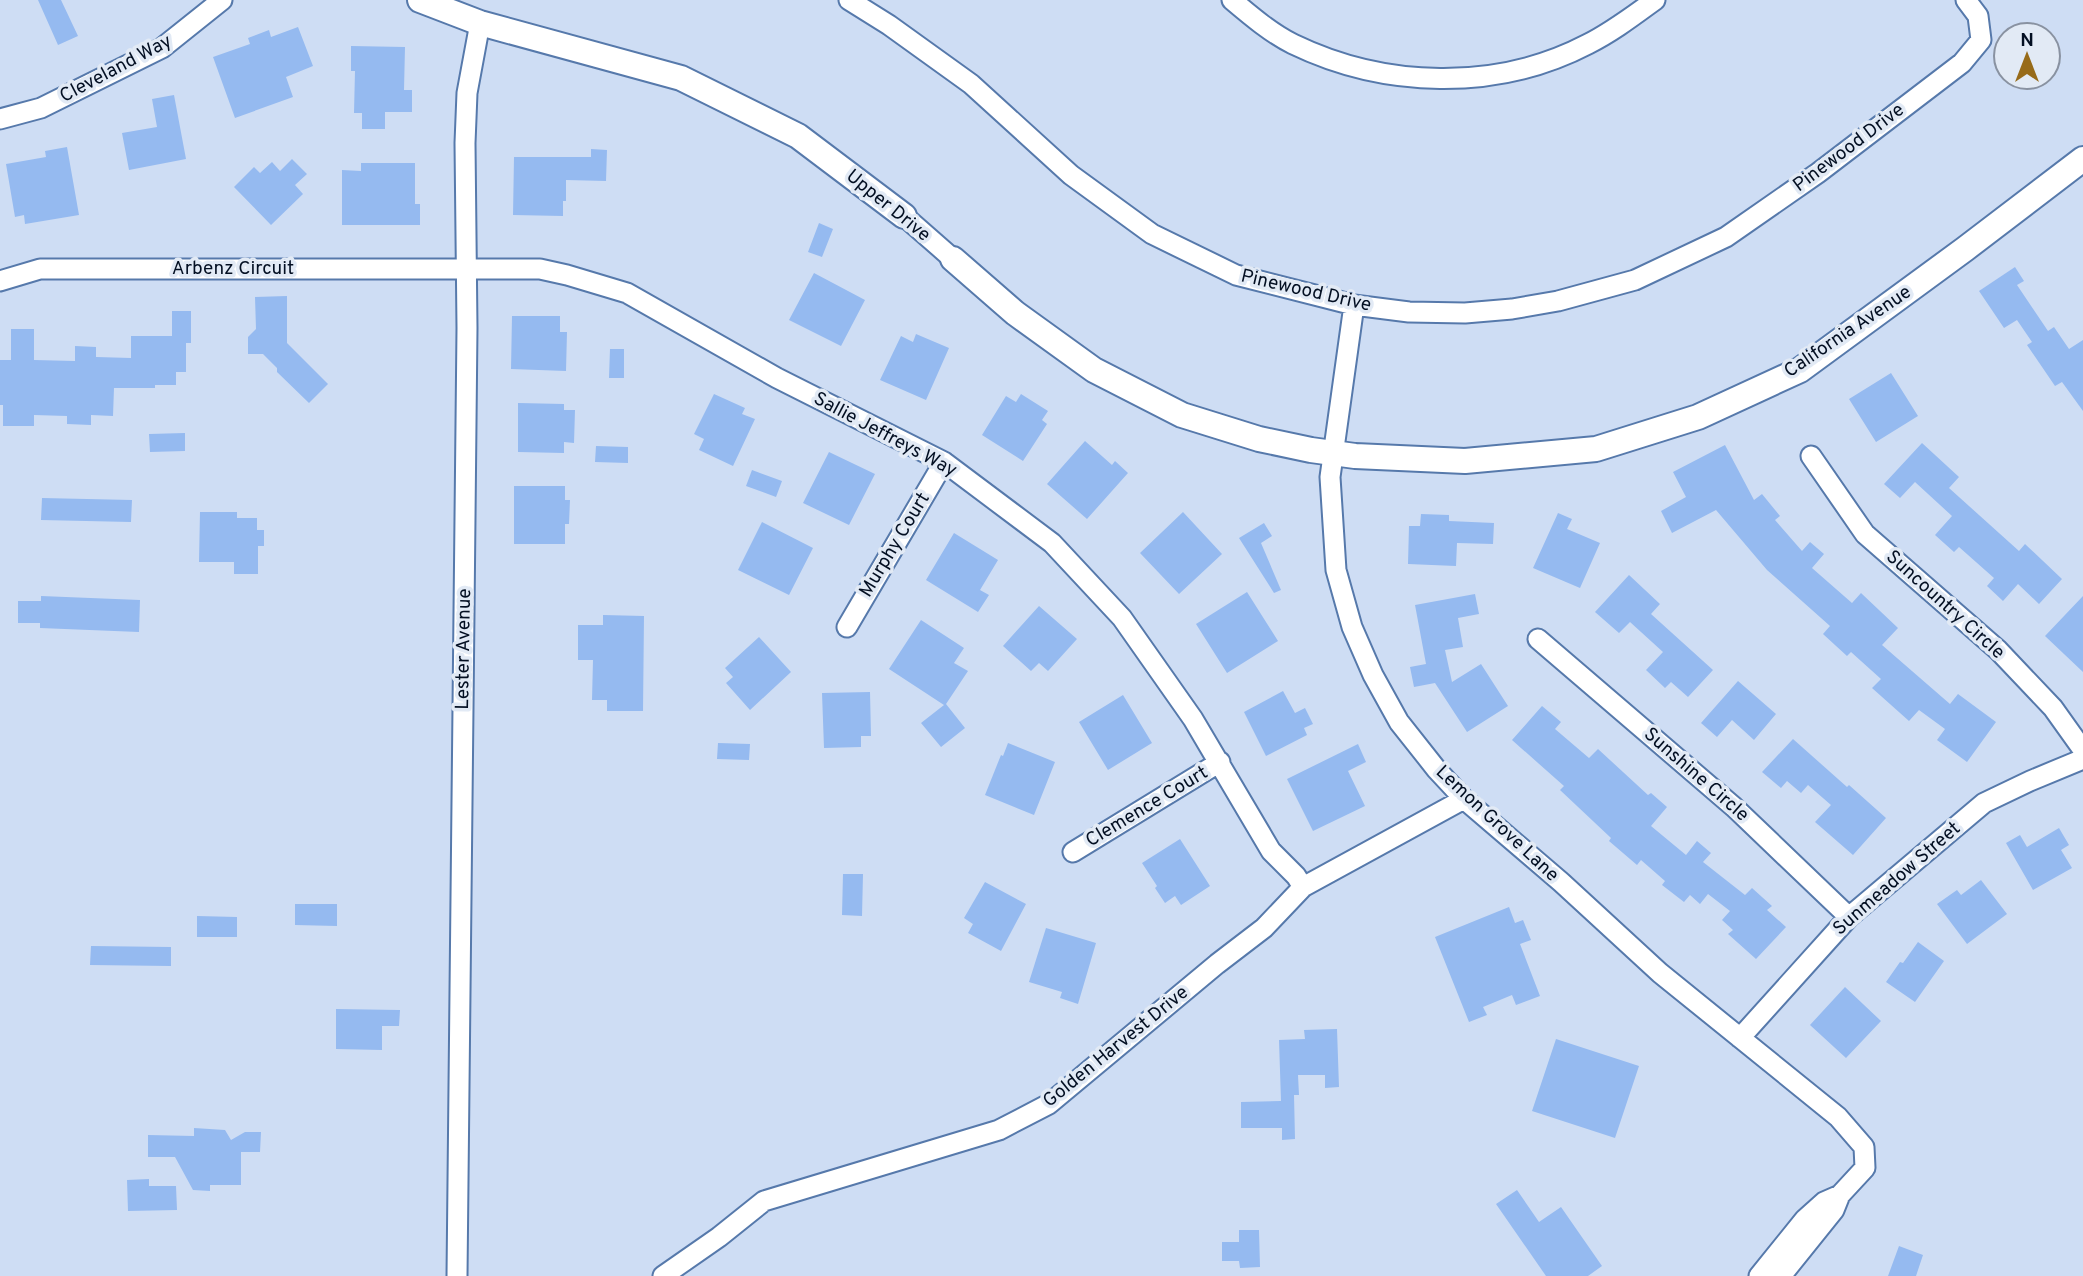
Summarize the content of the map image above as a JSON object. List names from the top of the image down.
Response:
{
  "streets": {
    "main road": ["Upper Drive", "California Avenue"],
    "street": [
      "Cleveland Way",
      "Pinewood Drive",
      "Arbenz Circuit",
      "Sallie Jeffreys Way",
      "Murphy Court",
      "Suncountry Circle",
      "Lester Avenue",
      "Sunshine Circle",
      "Clemence Court",
      "Lemon Grove Lane",
      "Sunmeadow Street",
      "Golden Harvest Drive"
    ]
  },
  "crossings": [
    ["Pinewood Drive", "Lemon Grove Lane"],
    ["Upper Drive", "California Avenue"],
    ["Upper Drive", "Lester Avenue"],
    ["Upper Drive", "Lemon Grove Lane"],
    ["Arbenz Circuit", "Sallie Jeffreys Way"],
    ["Arbenz Circuit", "Lester Avenue"],
    ["California Avenue", "Lemon Grove Lane"],
    ["Sallie Jeffreys Way", "Murphy Court"],
    ["Sallie Jeffreys Way", "Lester Avenue"],
    ["Sallie Jeffreys Way", "Clemence Court"],
    ["Sallie Jeffreys Way", "Golden Harvest Drive"],
    ["Sunshine Circle", "Sunmeadow Street"],
    ["Lemon Grove Lane", "Sunmeadow Street"],
    ["Lemon Grove Lane", "Golden Harvest Drive"]
  ],
  "north": "top"
}
